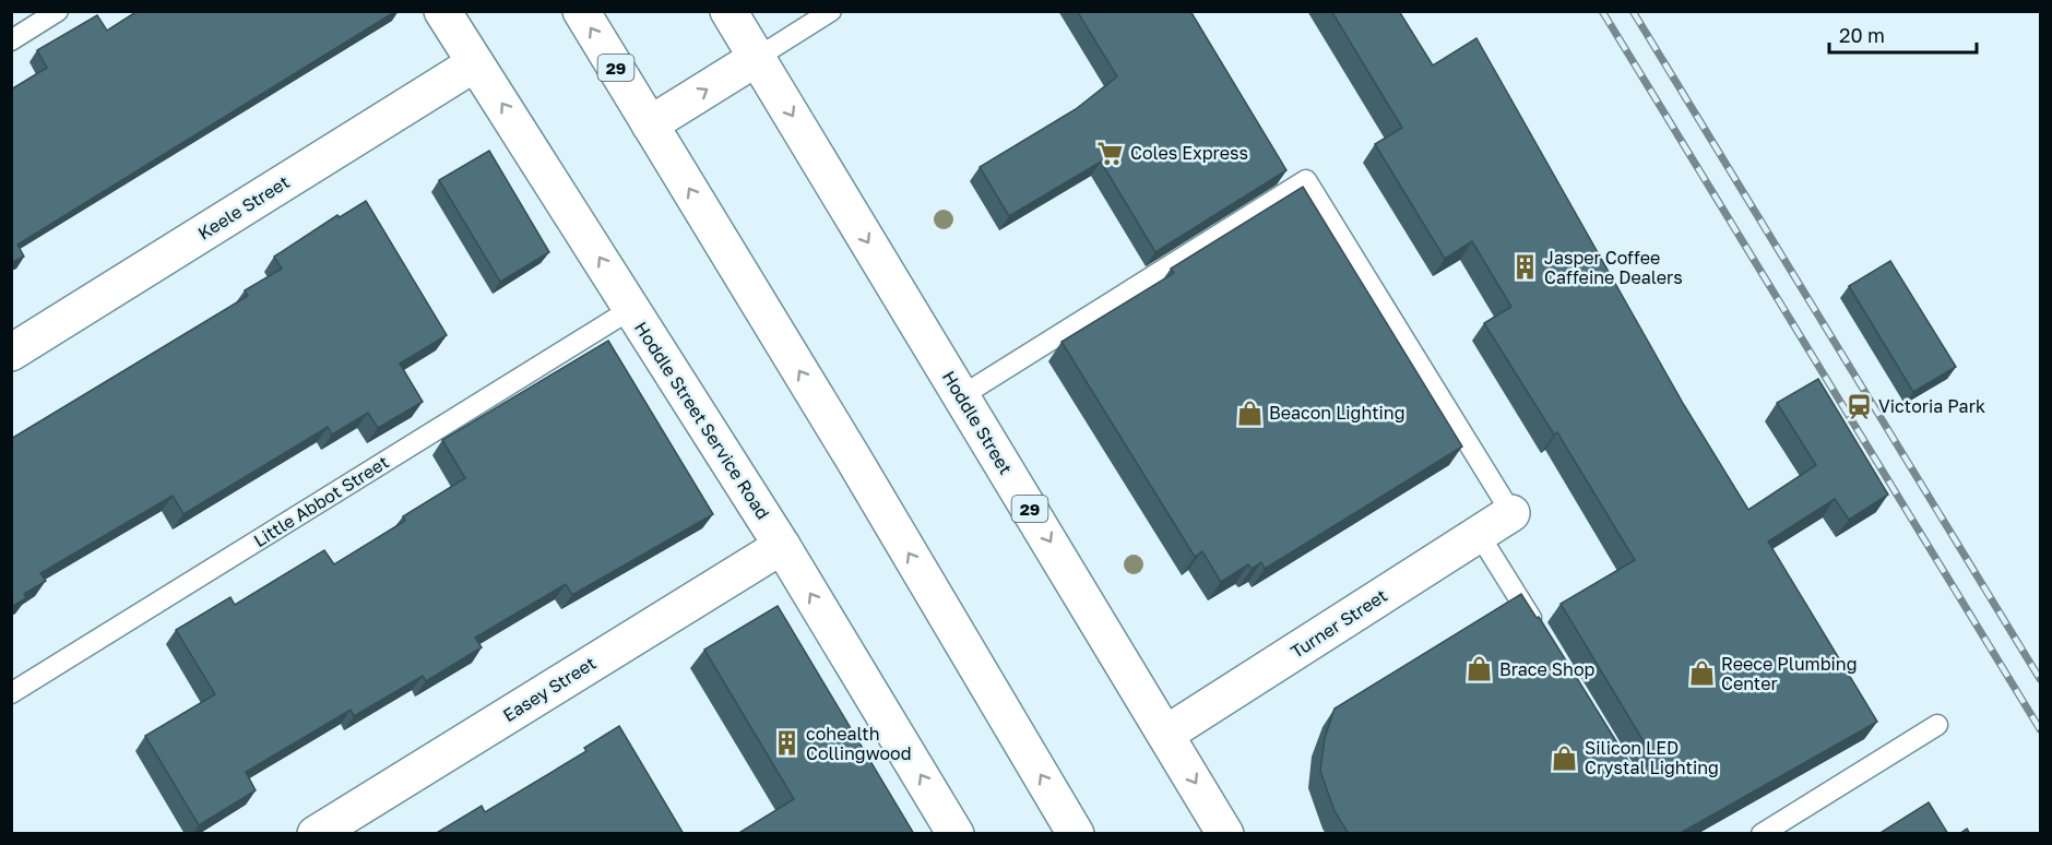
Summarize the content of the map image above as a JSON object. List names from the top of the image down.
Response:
{
  "streets": {
    "main road": [
      "29",
      "Keele Street",
      "Hoddle Street Service Road",
      "Hoddle Street",
      "Turner Street",
      "Easey Street"
    ],
    "lane": ["Little Abbot Street"]
  },
  "crossings": [
    ["Keele Street", "Hoddle Street Service Road"],
    ["Hoddle Street Service Road", "Little Abbot Street"],
    ["Hoddle Street Service Road", "Easey Street"],
    ["Hoddle Street", "Turner Street"]
  ],
  "places": {
    "supermarket": ["Coles Express"],
    "building": ["Jasper Coffee Caffeine Dealers", "cohealth Collingwood"],
    "station": ["Victoria Park"],
    "shop": [
      "Beacon Lighting",
      "Brace Shop",
      "Reece Plumbing Center",
      "Silicon LED Crystal Lighting"
    ]
  },
  "scale_bar": "20 m"
}
